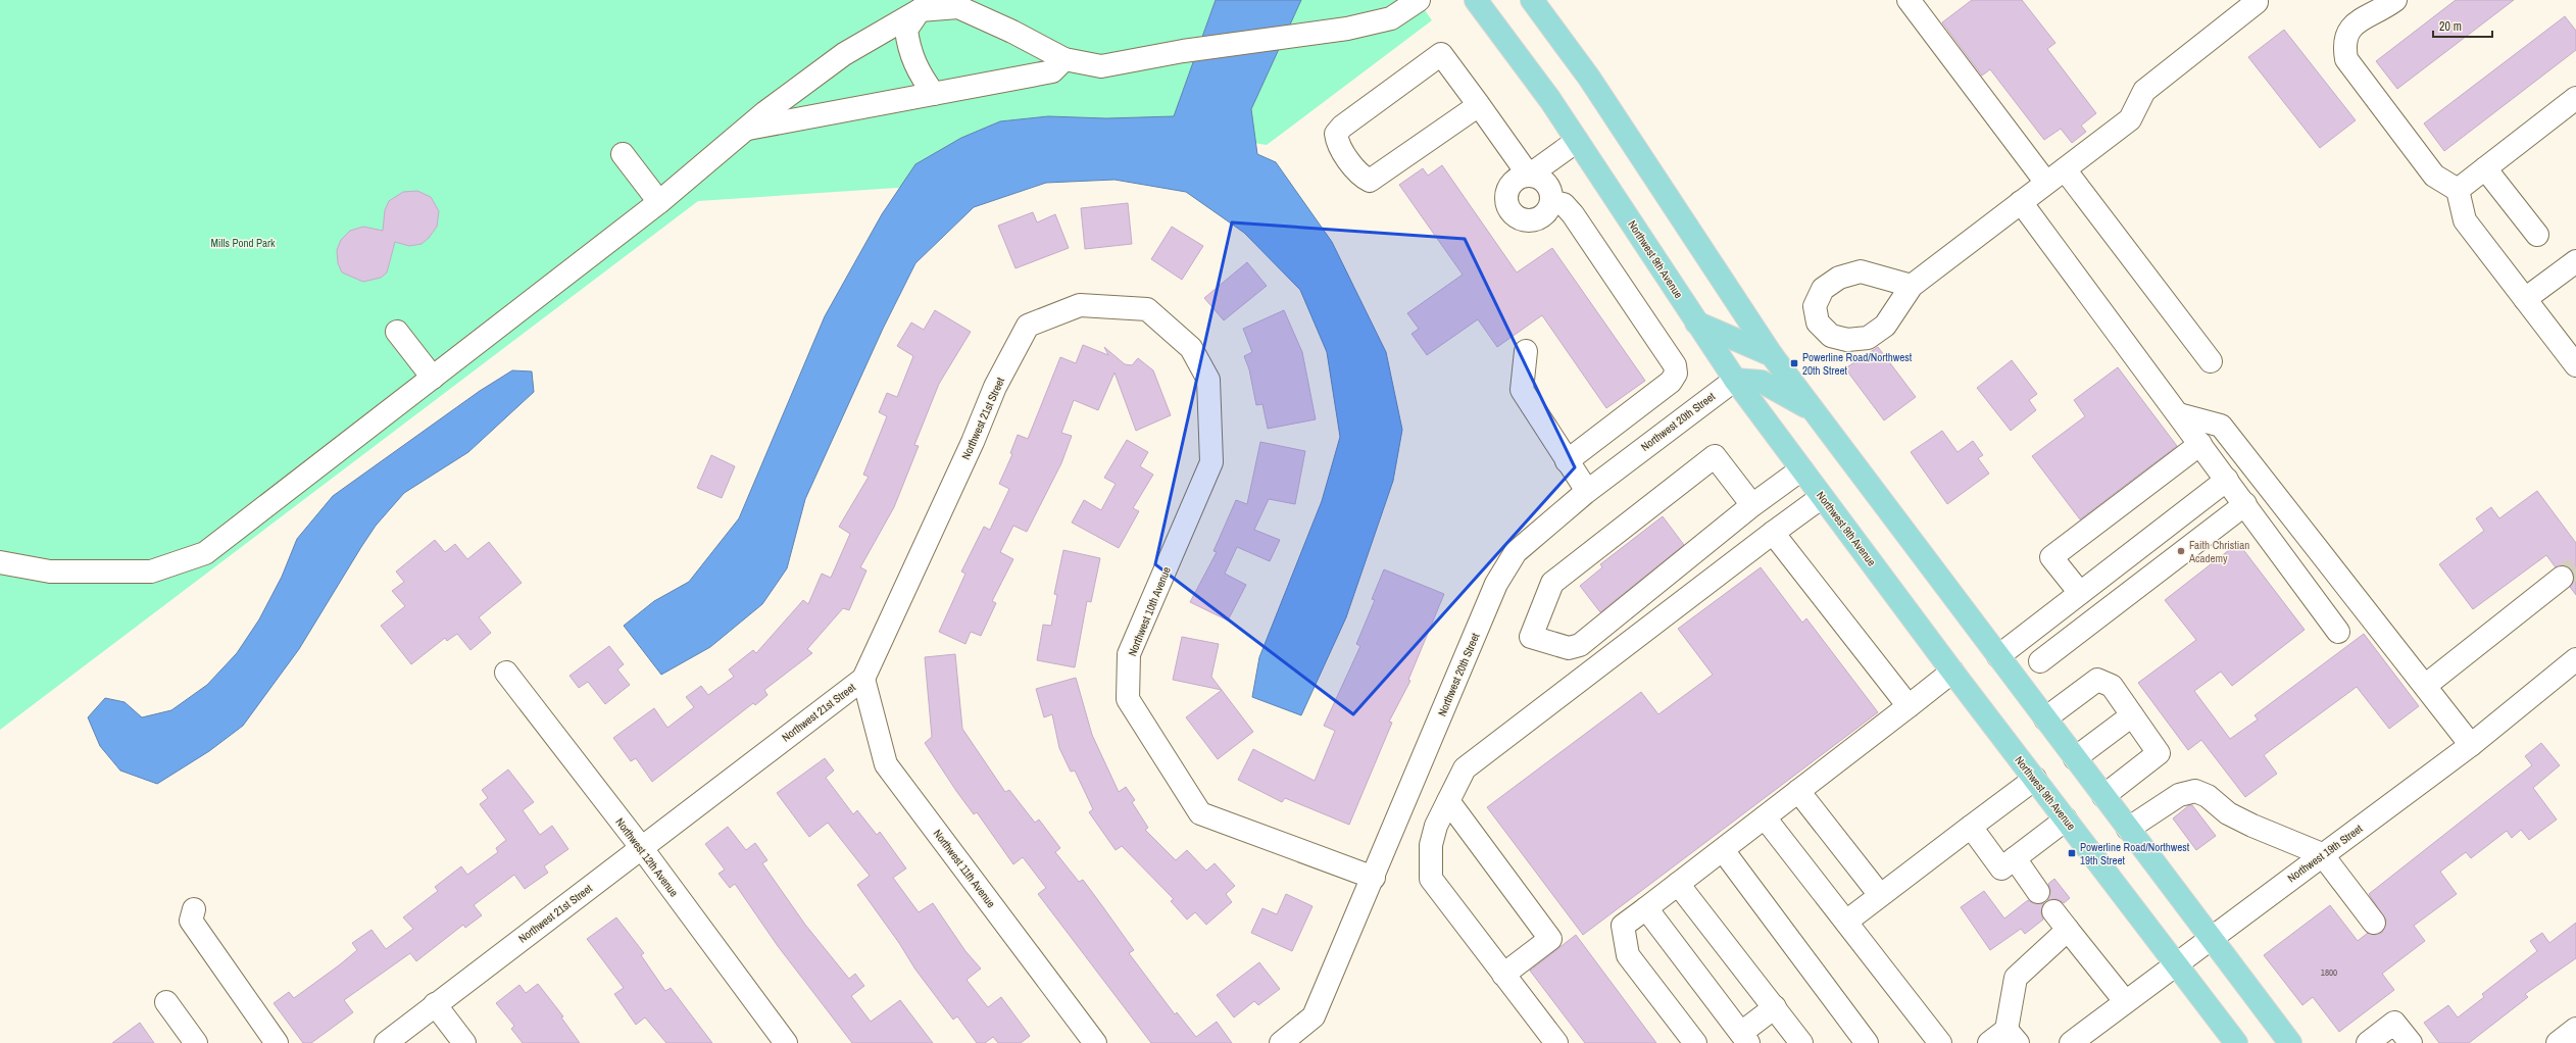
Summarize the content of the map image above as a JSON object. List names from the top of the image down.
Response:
{
  "streets": {
    "main road": ["Northwest 9th Avenue"],
    "street": [
      "Northwest 21st Street",
      "Northwest 20th Street",
      "Northwest 10th Avenue",
      "Northwest 19th Street",
      "Northwest 12th Avenue",
      "Northwest 11th Avenue"
    ]
  },
  "crossings": [
    ["Northwest 9th Avenue", "Northwest 20th Street"],
    ["Northwest 9th Avenue", "Northwest 19th Street"],
    ["Northwest 21st Street", "Northwest 10th Avenue"],
    ["Northwest 21st Street", "Northwest 12th Avenue"],
    ["Northwest 21st Street", "Northwest 11th Avenue"],
    ["Northwest 20th Street", "Northwest 10th Avenue"]
  ],
  "parks": ["Mills Pond Park"],
  "places": {
    "transit": ["Powerline Road/Northwest 20th Street", "Powerline Road/Northwest 19th Street"],
    "other": ["Faith Christian Academy"]
  },
  "house_numbers": ["1800"],
  "scale_bar": "20 m"
}
